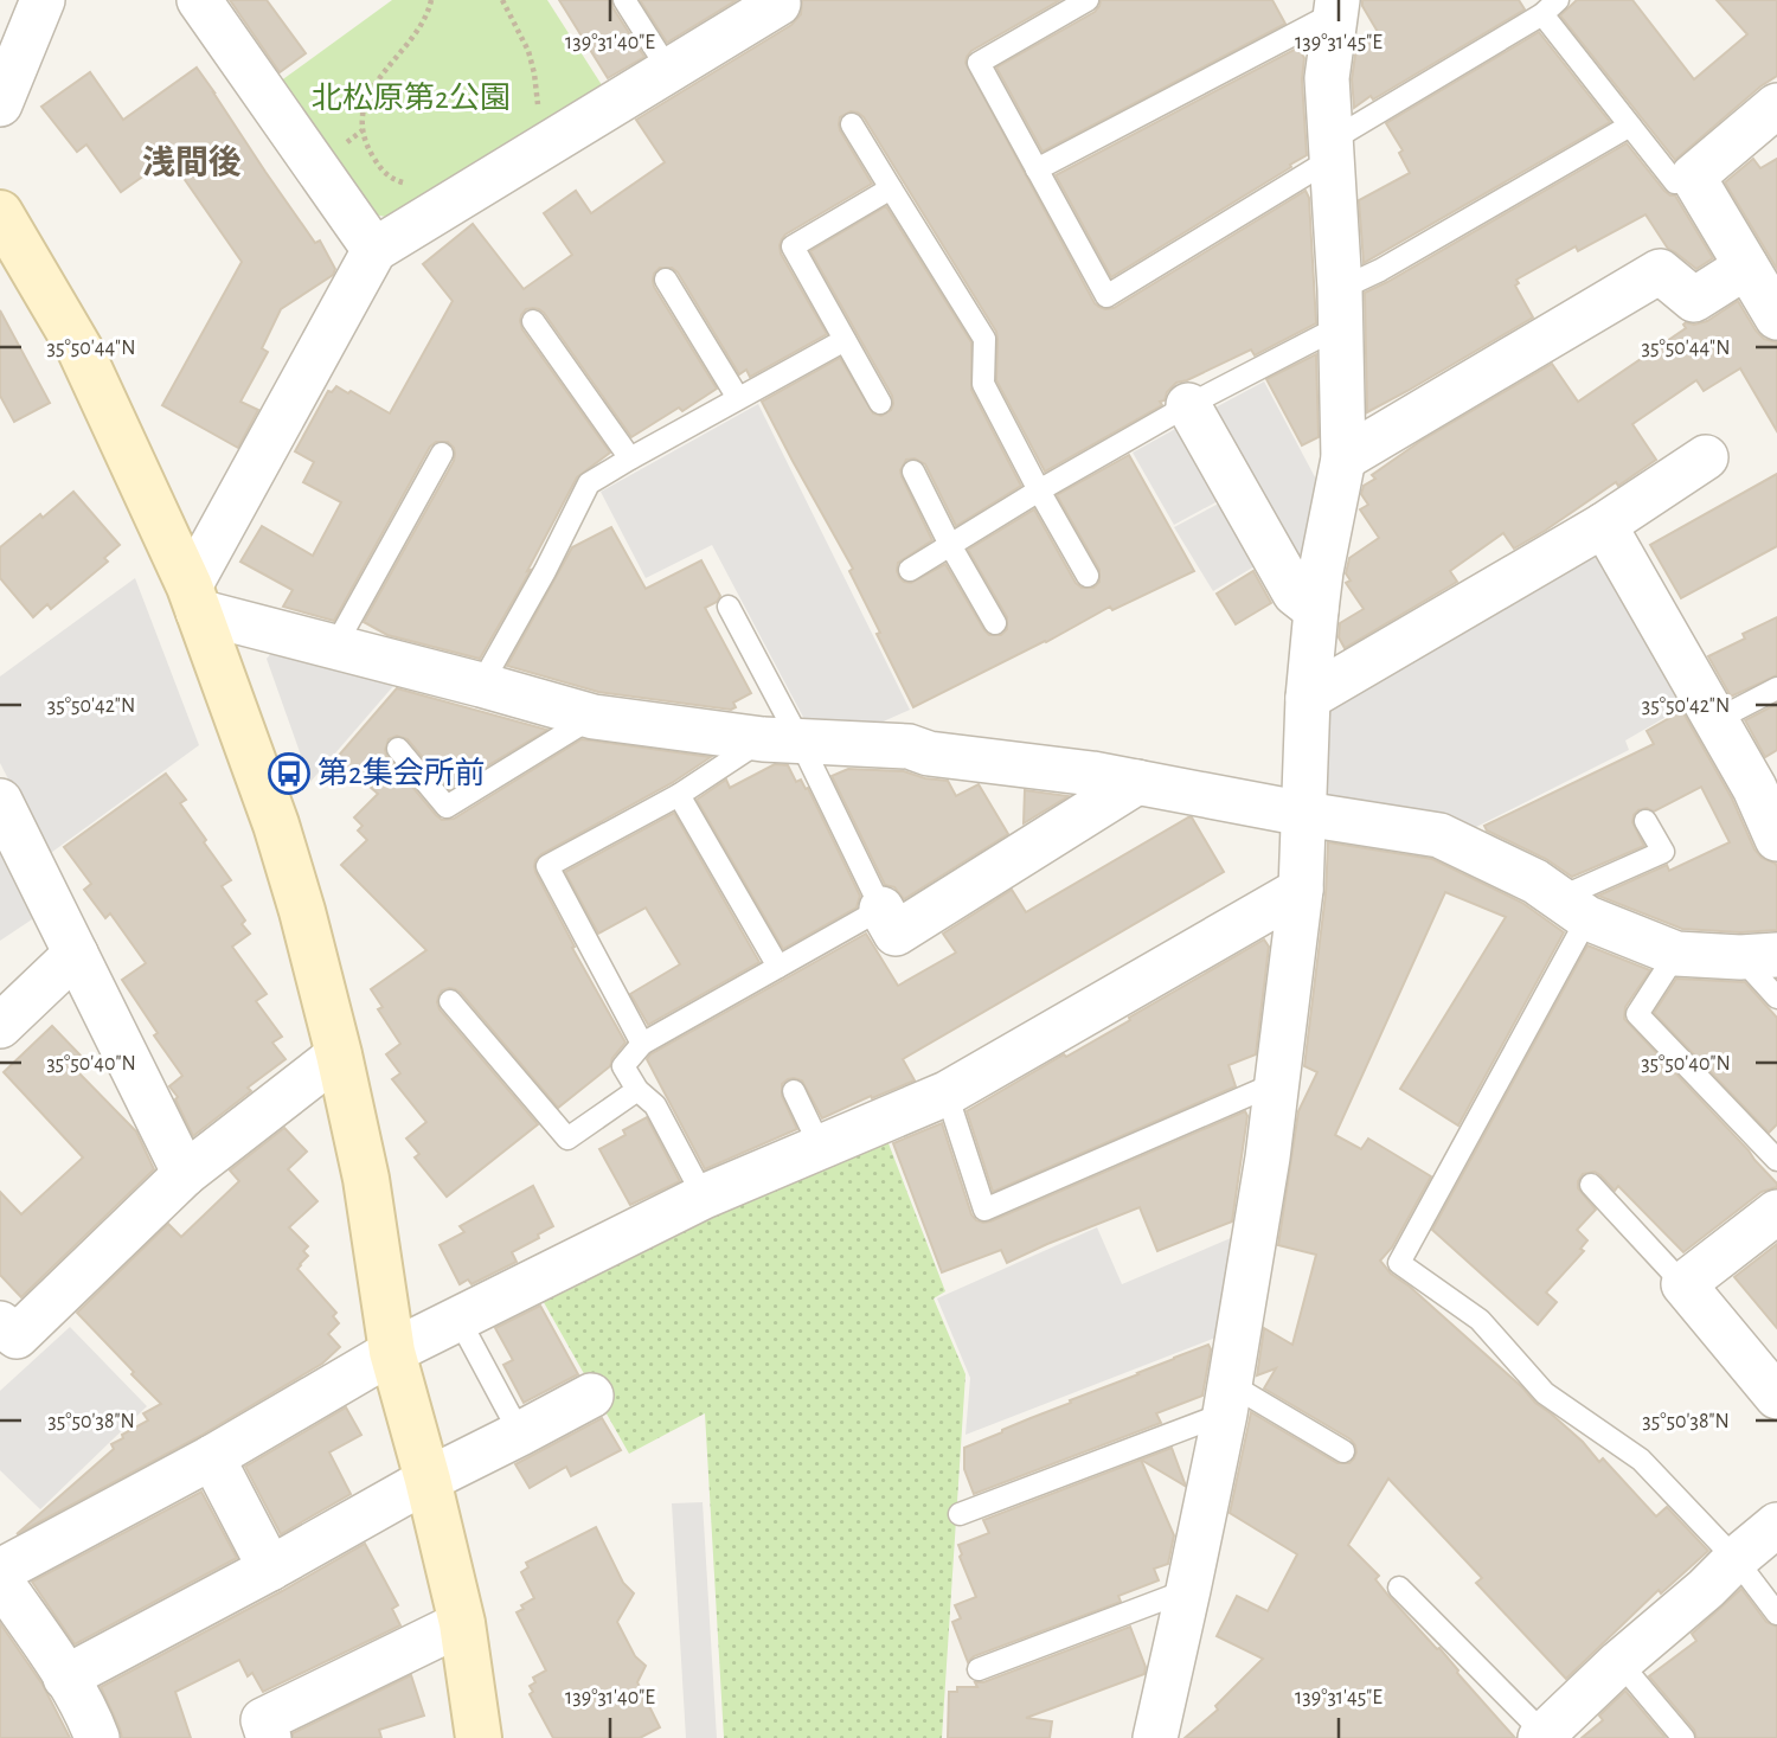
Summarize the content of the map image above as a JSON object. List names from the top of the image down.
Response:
{
  "districts": ["浅間後"],
  "parks": ["北松原第2公園"],
  "places": {
    "bus stop": ["第2集会所前"]
  },
  "coordinates": [
    "139°31'40\"E",
    "139°31'45\"E",
    "35°50'44\"N",
    "35°50'42\"N",
    "35°50'40\"N",
    "35°50'38\"N"
  ]
}
